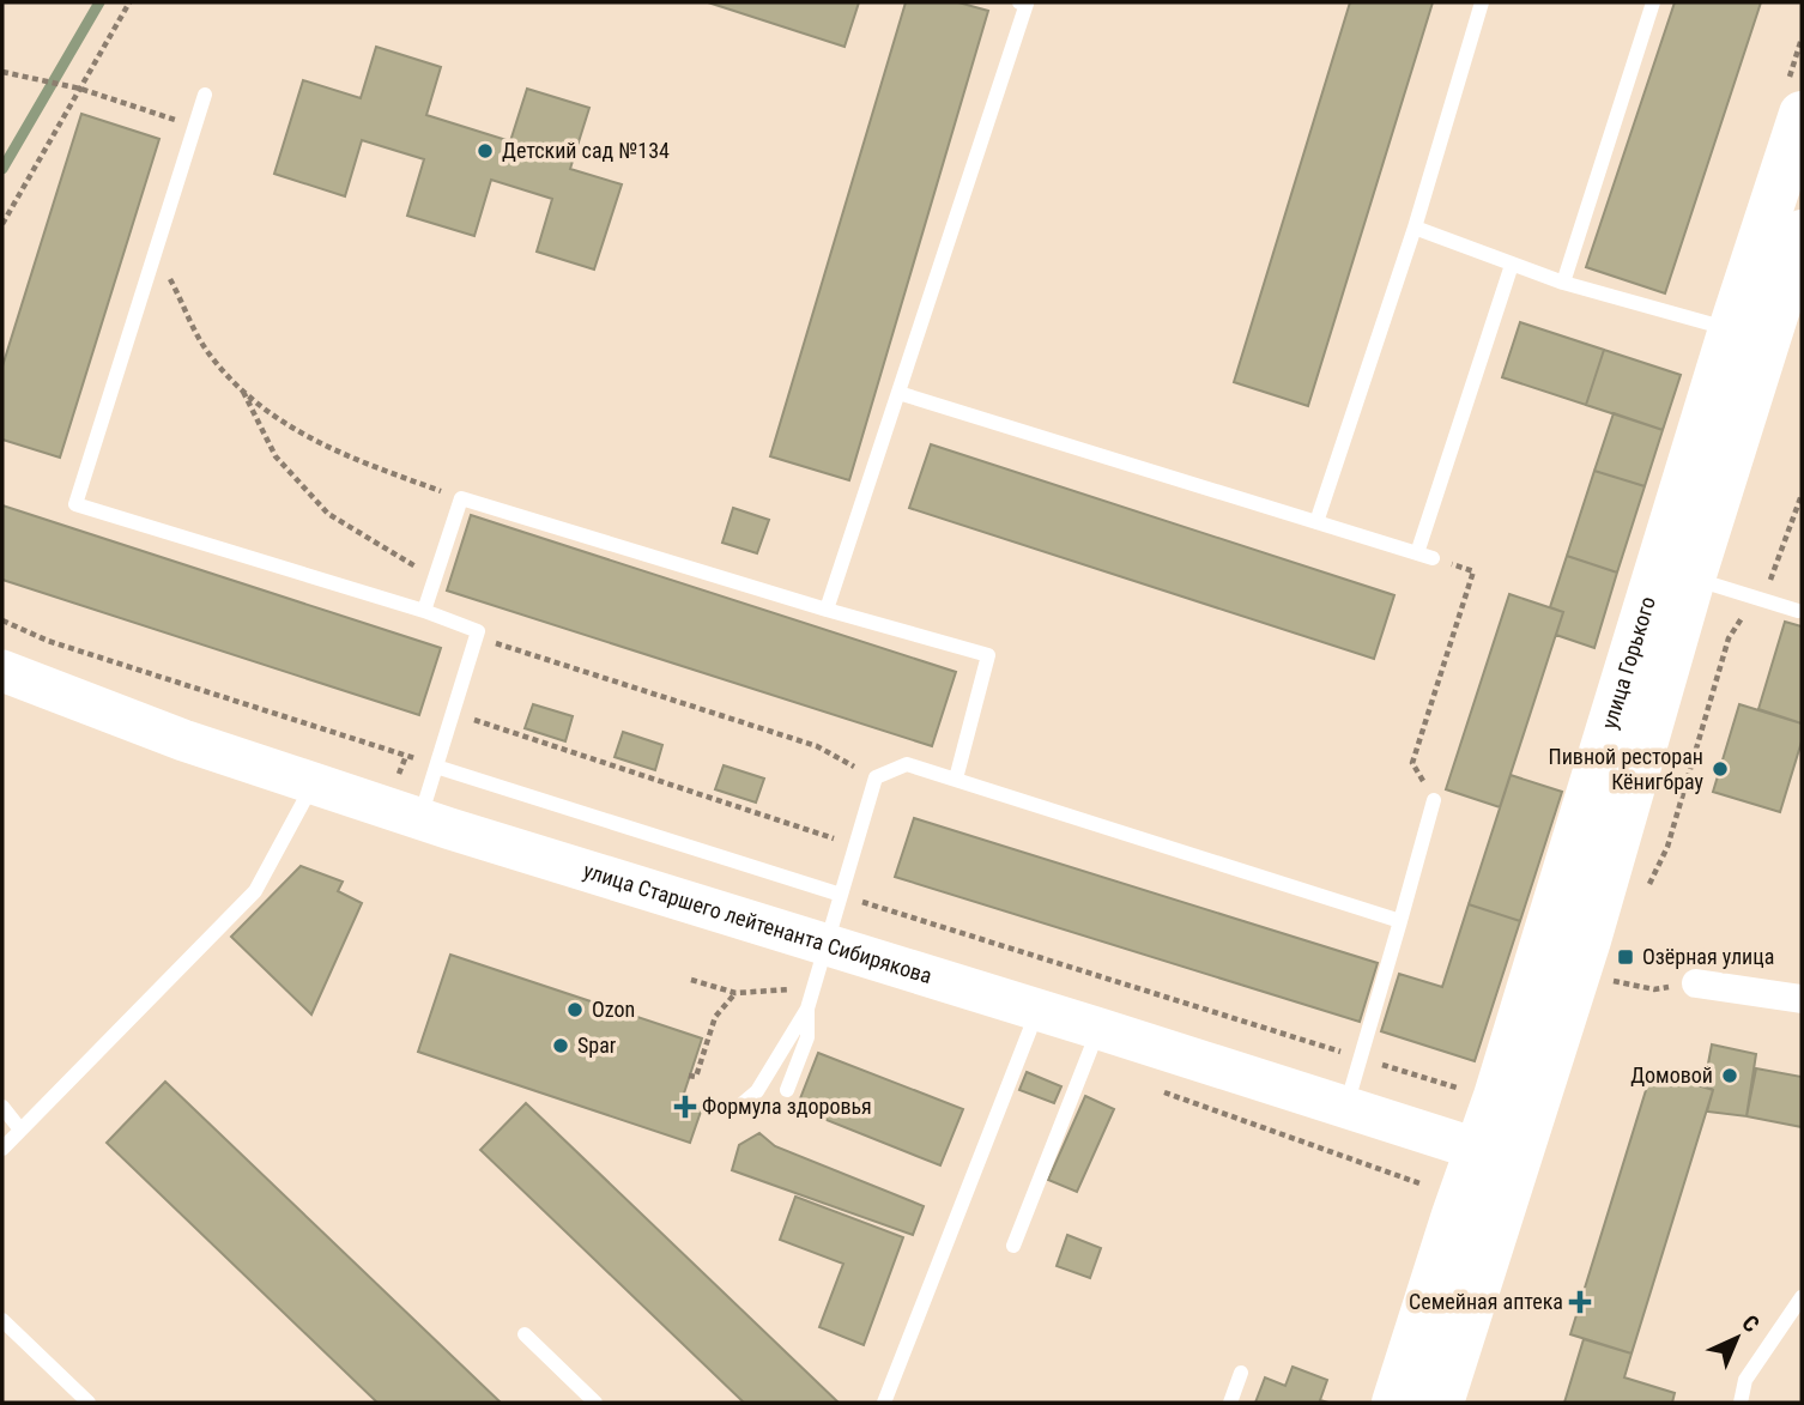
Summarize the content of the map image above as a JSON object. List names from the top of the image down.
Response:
{
  "streets": {
    "main road": ["улица Горького", "улица Старшего лейтенанта Сибирякова"]
  },
  "crossings": [
    ["улица Горького", "улица Старшего лейтенанта Сибирякова"]
  ],
  "places": {
    "other": [
      "Детский сад №134",
      "Пивной ресторан Кёнигбрау",
      "Ozon",
      "Spar",
      "Домовой"
    ],
    "transit": ["Озёрная улица"],
    "health": ["Формула здоровья", "Семейная аптека"]
  },
  "north": "top right"
}
